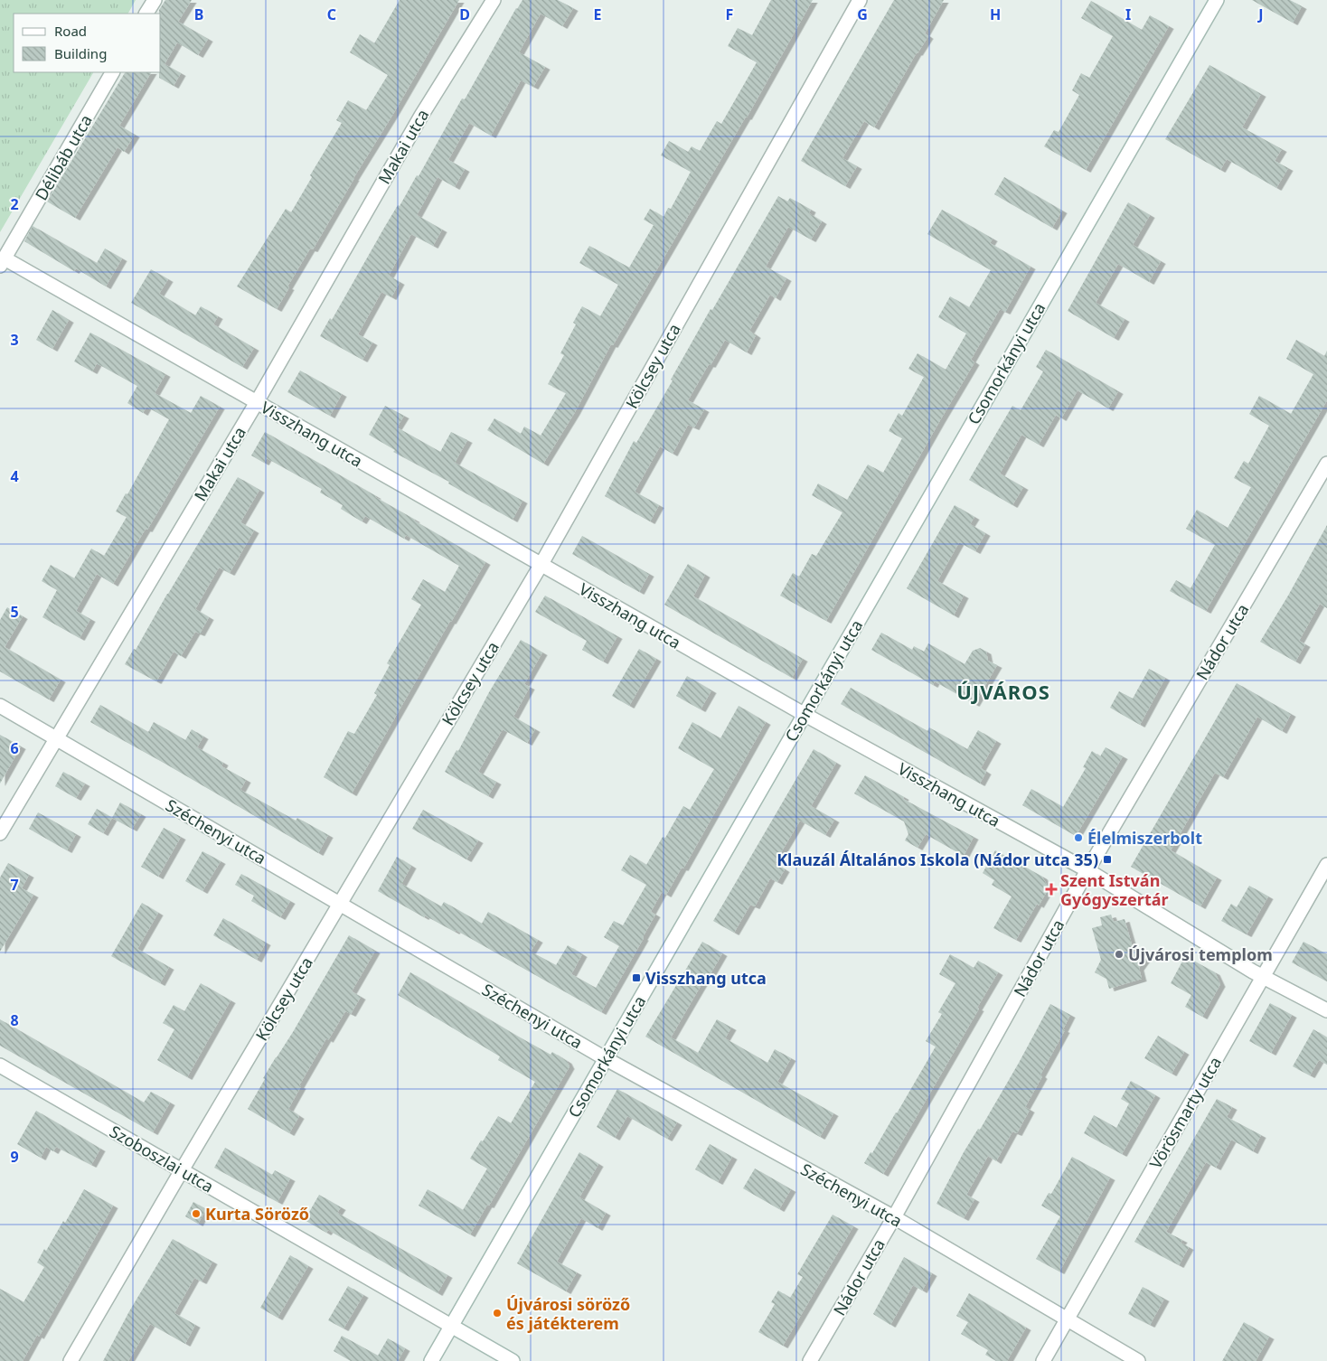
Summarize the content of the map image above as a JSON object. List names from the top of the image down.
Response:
{
  "streets": {
    "street": [
      "Makai utca",
      "Délibáb utca",
      "Csomorkányi utca",
      "Kölcsey utca",
      "Visszhang utca",
      "Nádor utca",
      "Széchenyi utca",
      "Vörösmarty utca",
      "Szoboszlai utca"
    ]
  },
  "crossings": [
    ["Makai utca", "Visszhang utca"],
    ["Makai utca", "Széchenyi utca"],
    ["Délibáb utca", "Visszhang utca"],
    ["Csomorkányi utca", "Visszhang utca"],
    ["Csomorkányi utca", "Széchenyi utca"],
    ["Csomorkányi utca", "Szoboszlai utca"],
    ["Kölcsey utca", "Visszhang utca"],
    ["Kölcsey utca", "Széchenyi utca"],
    ["Kölcsey utca", "Szoboszlai utca"],
    ["Visszhang utca", "Nádor utca"],
    ["Visszhang utca", "Vörösmarty utca"],
    ["Nádor utca", "Széchenyi utca"],
    ["Széchenyi utca", "Vörösmarty utca"]
  ],
  "districts": ["ÚJVÁROS"],
  "places": {
    "other": [
      "Élelmiszerbolt",
      "Újvárosi templom",
      "Kurta Söröző",
      "Újvárosi söröző és játékterem"
    ],
    "transit": ["Klauzál Általános Iskola (Nádor utca 35)", "Visszhang utca"],
    "health": ["Szent István Gyógyszertár"]
  },
  "legend": ["Road", "Building"],
  "grid": {
    "columns": [
      "B",
      "C",
      "D",
      "E",
      "F",
      "G",
      "H",
      "I",
      "J"
    ],
    "rows": [
      "2",
      "3",
      "4",
      "5",
      "6",
      "7",
      "8",
      "9"
    ]
  }
}
